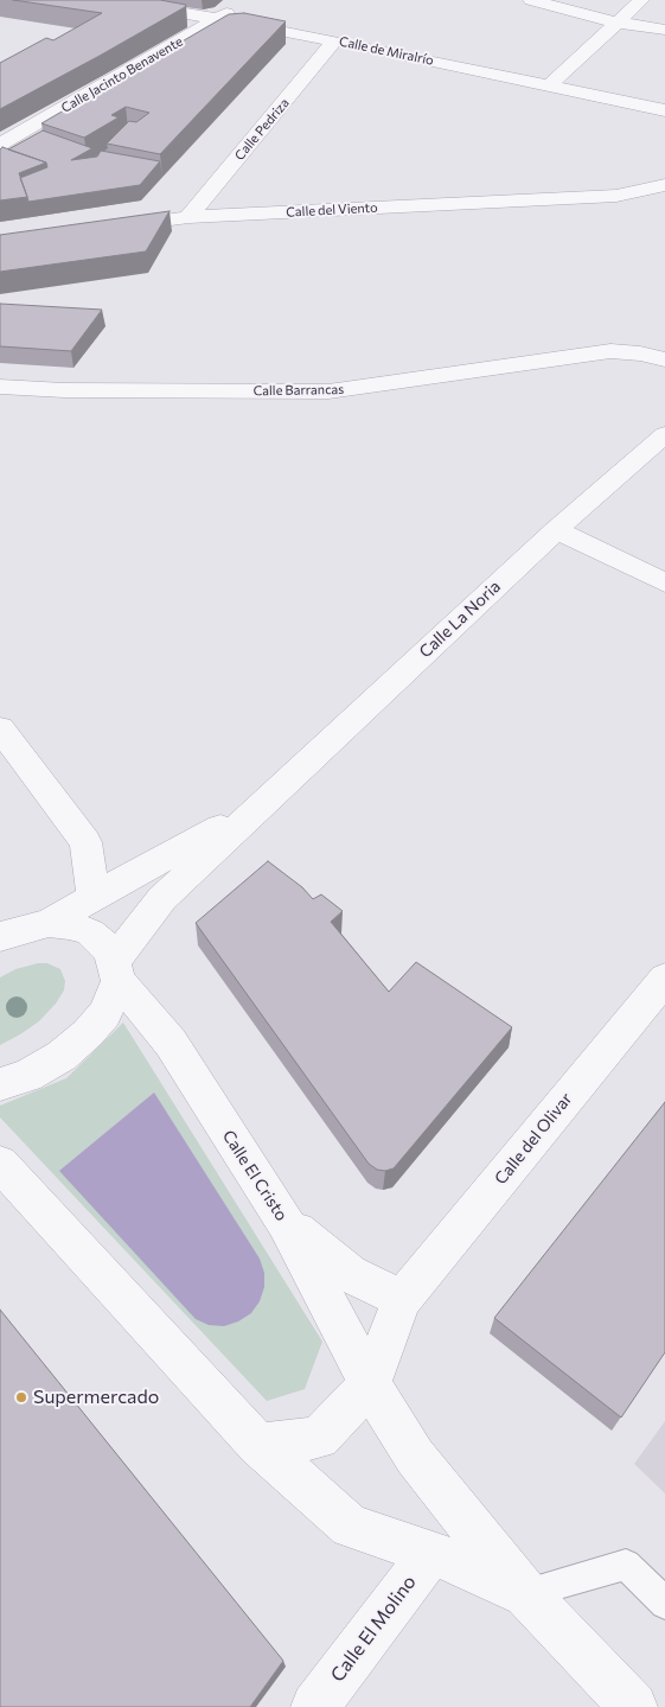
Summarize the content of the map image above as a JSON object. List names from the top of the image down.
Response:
{
  "streets": {
    "street": [
      "Calle de Miralrío",
      "Calle Jacinto Benavente",
      "Calle Pedriza",
      "Calle del Viento",
      "Calle Barrancas",
      "Calle La Noria",
      "Calle del Olivar",
      "Calle El Cristo",
      "Calle El Molino"
    ]
  },
  "crossings": [
    ["Calle de Miralrío", "Calle Jacinto Benavente"],
    ["Calle de Miralrío", "Calle Pedriza"],
    ["Calle Pedriza", "Calle del Viento"],
    ["Calle La Noria", "Calle El Cristo"],
    ["Calle del Olivar", "Calle El Cristo"],
    ["Calle El Cristo", "Calle El Molino"]
  ],
  "places": ["Supermercado"]
}
